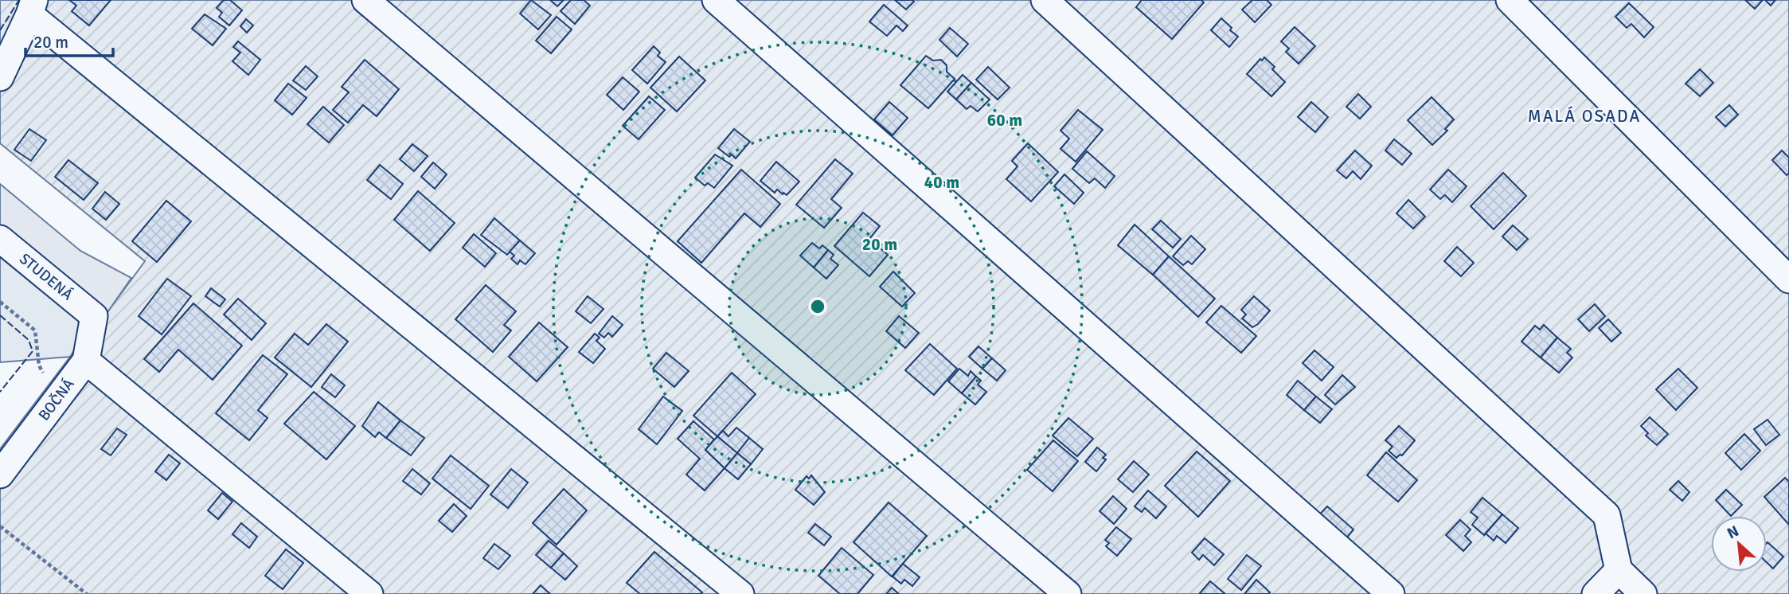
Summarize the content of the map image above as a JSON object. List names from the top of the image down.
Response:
{
  "streets": {
    "street": ["STUDENÁ", "BOČNÁ"]
  },
  "crossings": [
    ["STUDENÁ", "BOČNÁ"]
  ],
  "districts": ["MALÁ OSADA"],
  "scale_bar": "20 m",
  "north": "top left",
  "rings": ["60 m", "40 m", "20 m"]
}
